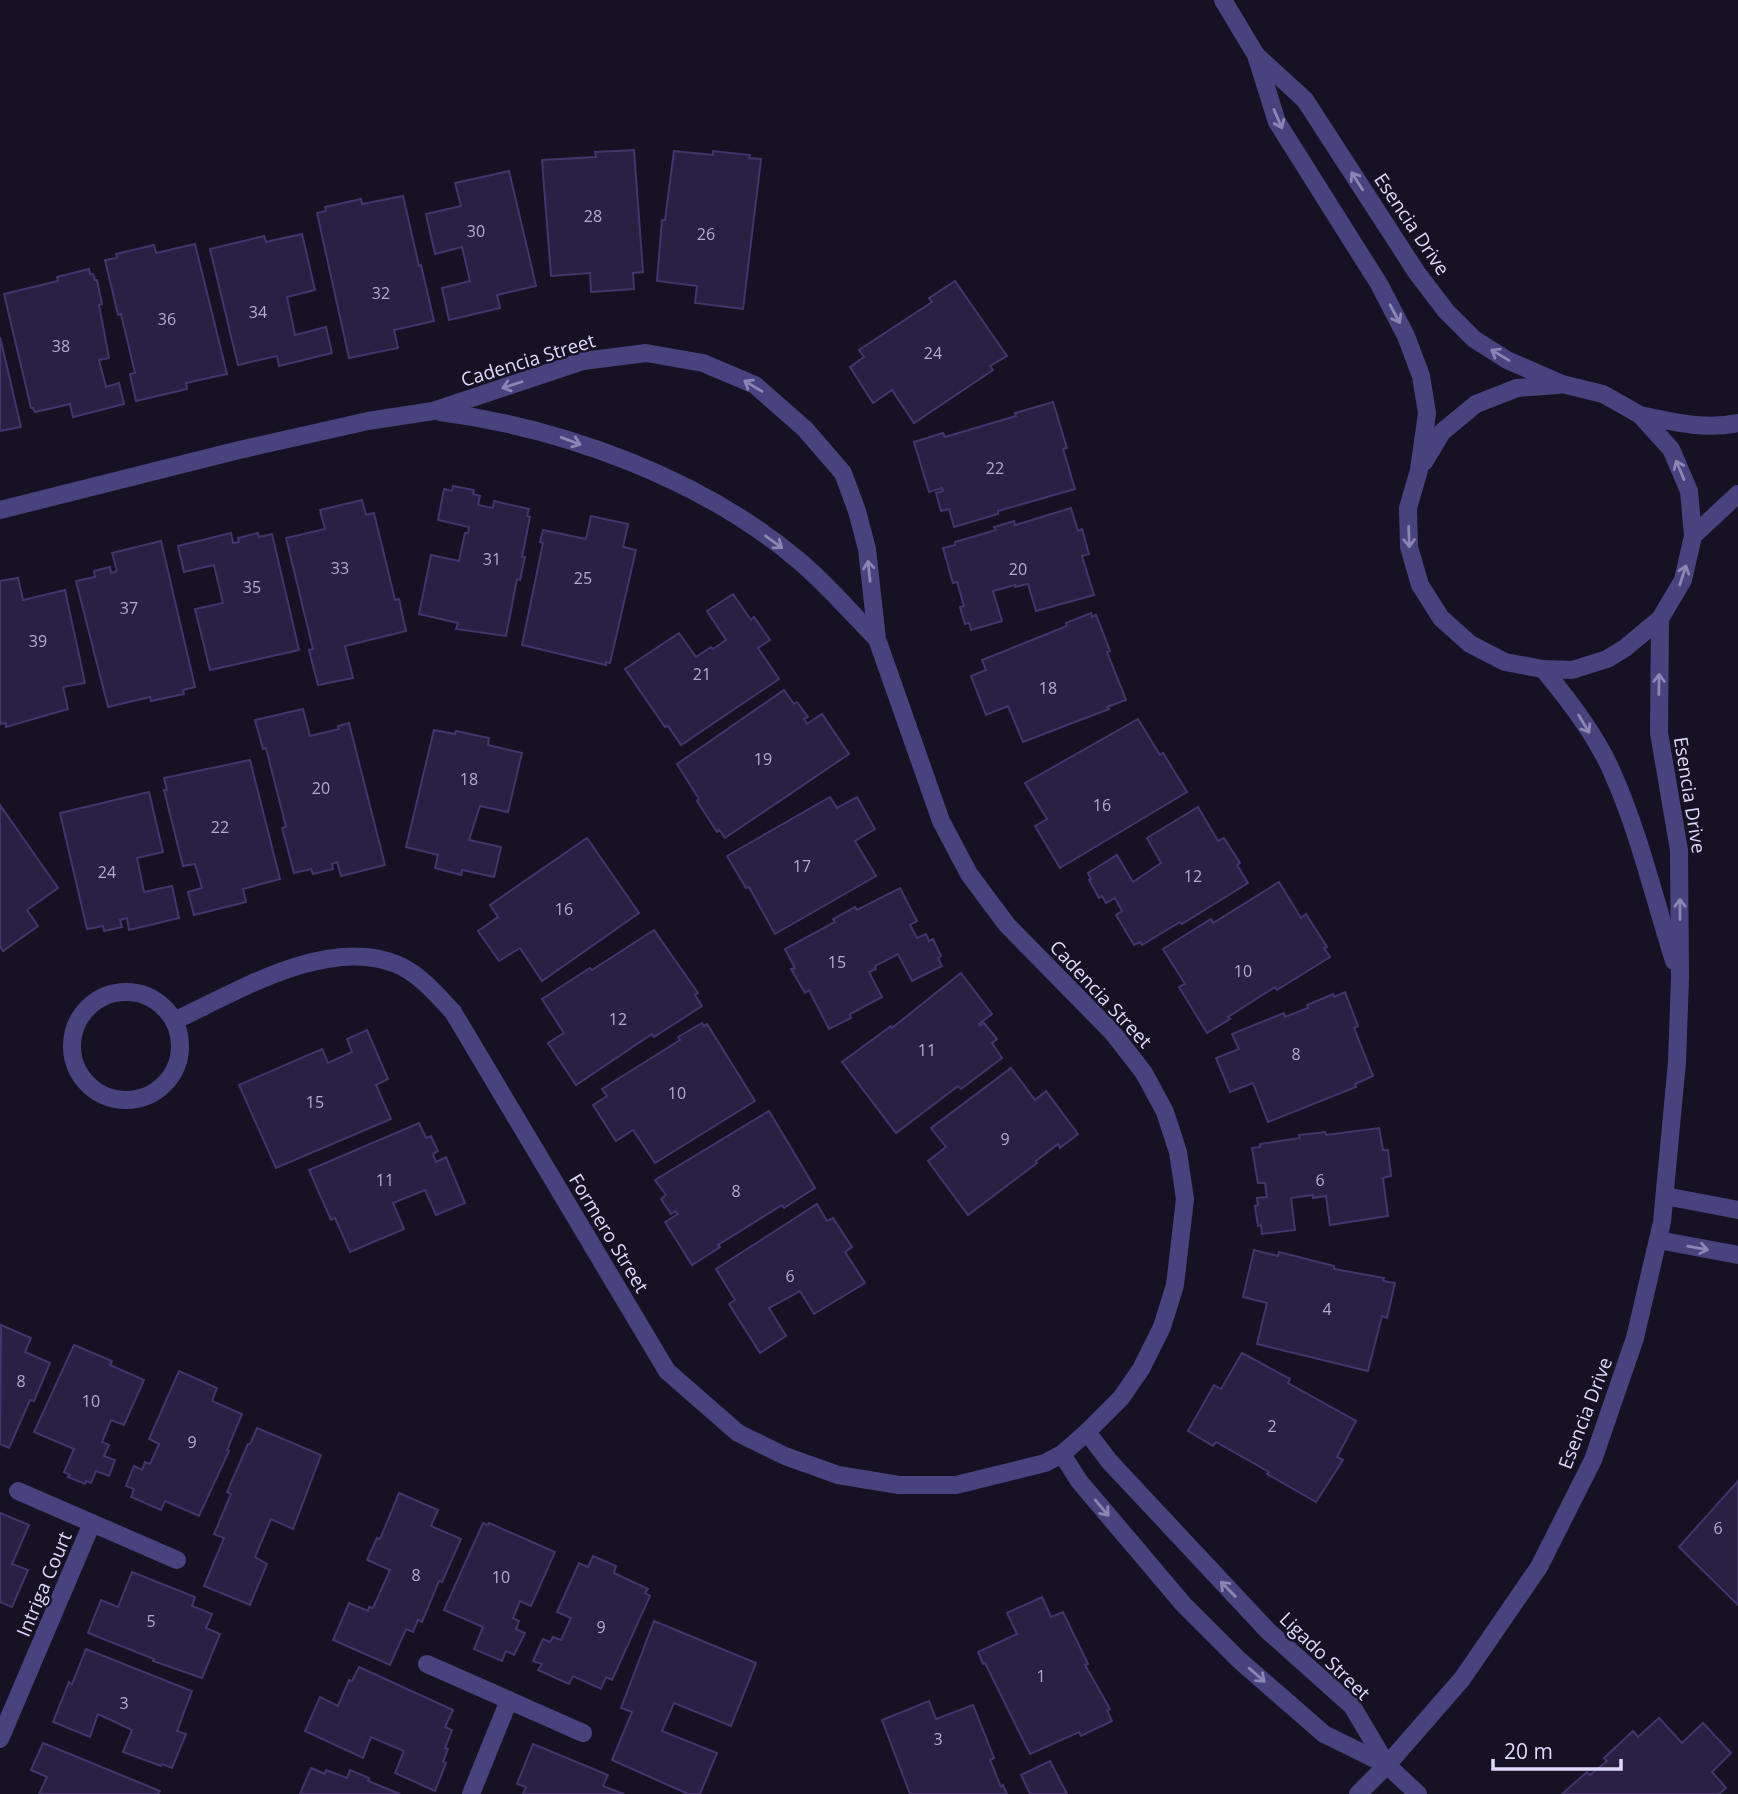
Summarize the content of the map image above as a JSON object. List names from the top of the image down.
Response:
{
  "streets": {
    "street": [
      "Esencia Drive",
      "Cadencia Street",
      "Formero Street",
      "Intriga Court",
      "Ligado Street"
    ]
  },
  "crossings": [
    ["Esencia Drive", "Ligado Street"],
    ["Cadencia Street", "Formero Street"],
    ["Cadencia Street", "Ligado Street"]
  ],
  "house_numbers": [
    "28",
    "30",
    "26",
    "32",
    "34",
    "36",
    "38",
    "24",
    "22",
    "31",
    "33",
    "20",
    "25",
    "35",
    "37",
    "39",
    "21",
    "18",
    "19",
    "18",
    "20",
    "16",
    "22",
    "17",
    "24",
    "12",
    "16",
    "15",
    "10",
    "12",
    "11",
    "8",
    "10",
    "15",
    "9",
    "11",
    "6",
    "8",
    "6",
    "4",
    "8",
    "10",
    "2",
    "9",
    "6",
    "8",
    "10",
    "5",
    "9",
    "1",
    "3",
    "3"
  ],
  "scale_bar": "20 m"
}
